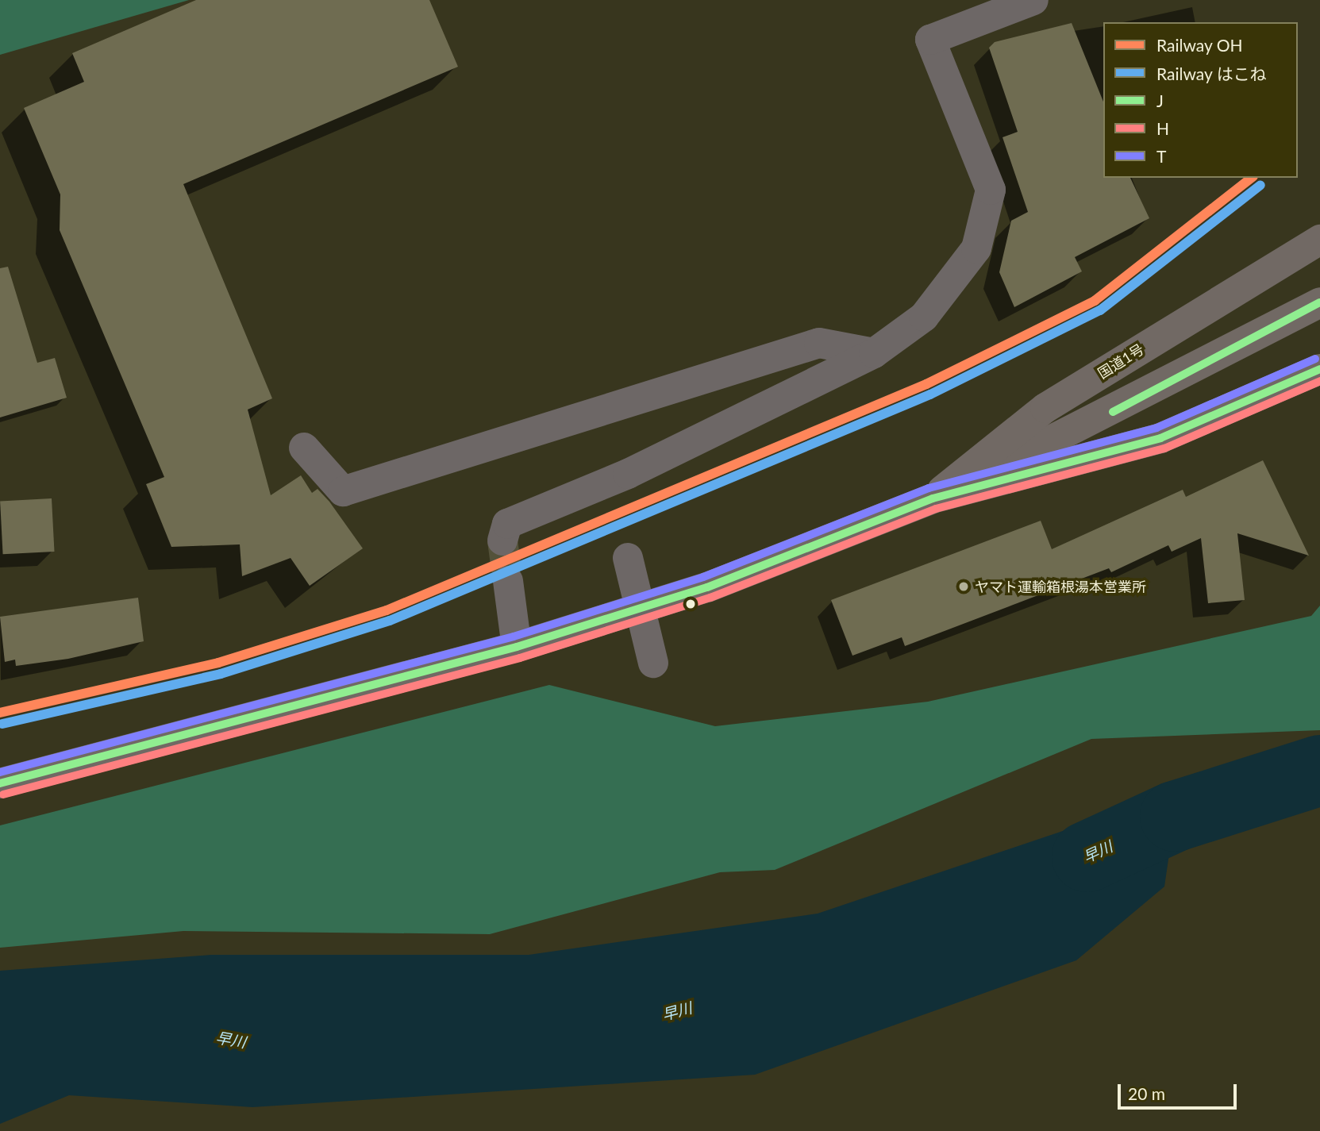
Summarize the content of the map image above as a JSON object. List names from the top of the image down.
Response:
{
  "streets": {
    "highway": ["国道1号"]
  },
  "water": ["早川"],
  "places": ["ヤマト運輸箱根湯本営業所"],
  "lines": [
    "rail line OH",
    "rail line はこね",
    "transit line J",
    "transit line T",
    "transit line H"
  ],
  "legend": [
    "Railway OH",
    "Railway はこね",
    "J",
    "H",
    "T"
  ],
  "scale_bar": "20 m"
}
